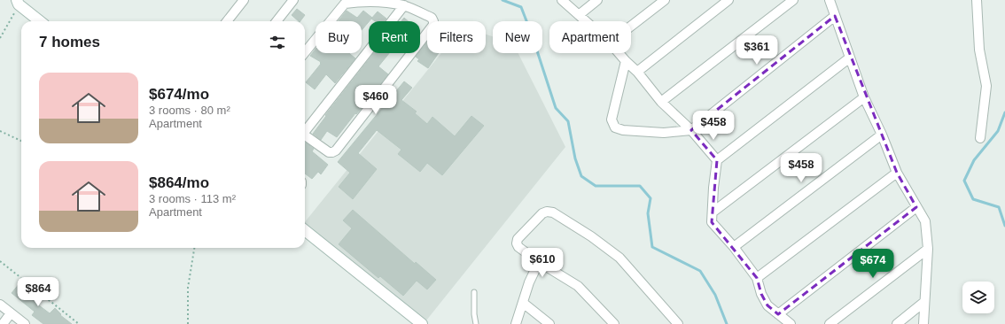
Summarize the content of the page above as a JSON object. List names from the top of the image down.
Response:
{
  "page": {
    "chip": [
      "Buy",
      "Rent",
      "Filters",
      "New",
      "Apartment"
    ],
    "heading": "7 homes",
    "price": [
      "$361",
      "$460",
      "$458",
      "$458",
      "$610",
      "$674",
      "$864"
    ],
    "list": [
      {
        "name": "$674/mo",
        "note": "3 rooms · 80 m² · Apartment"
      },
      {
        "name": "$864/mo",
        "note": "3 rooms · 113 m² · Apartment"
      }
    ]
  }
}
